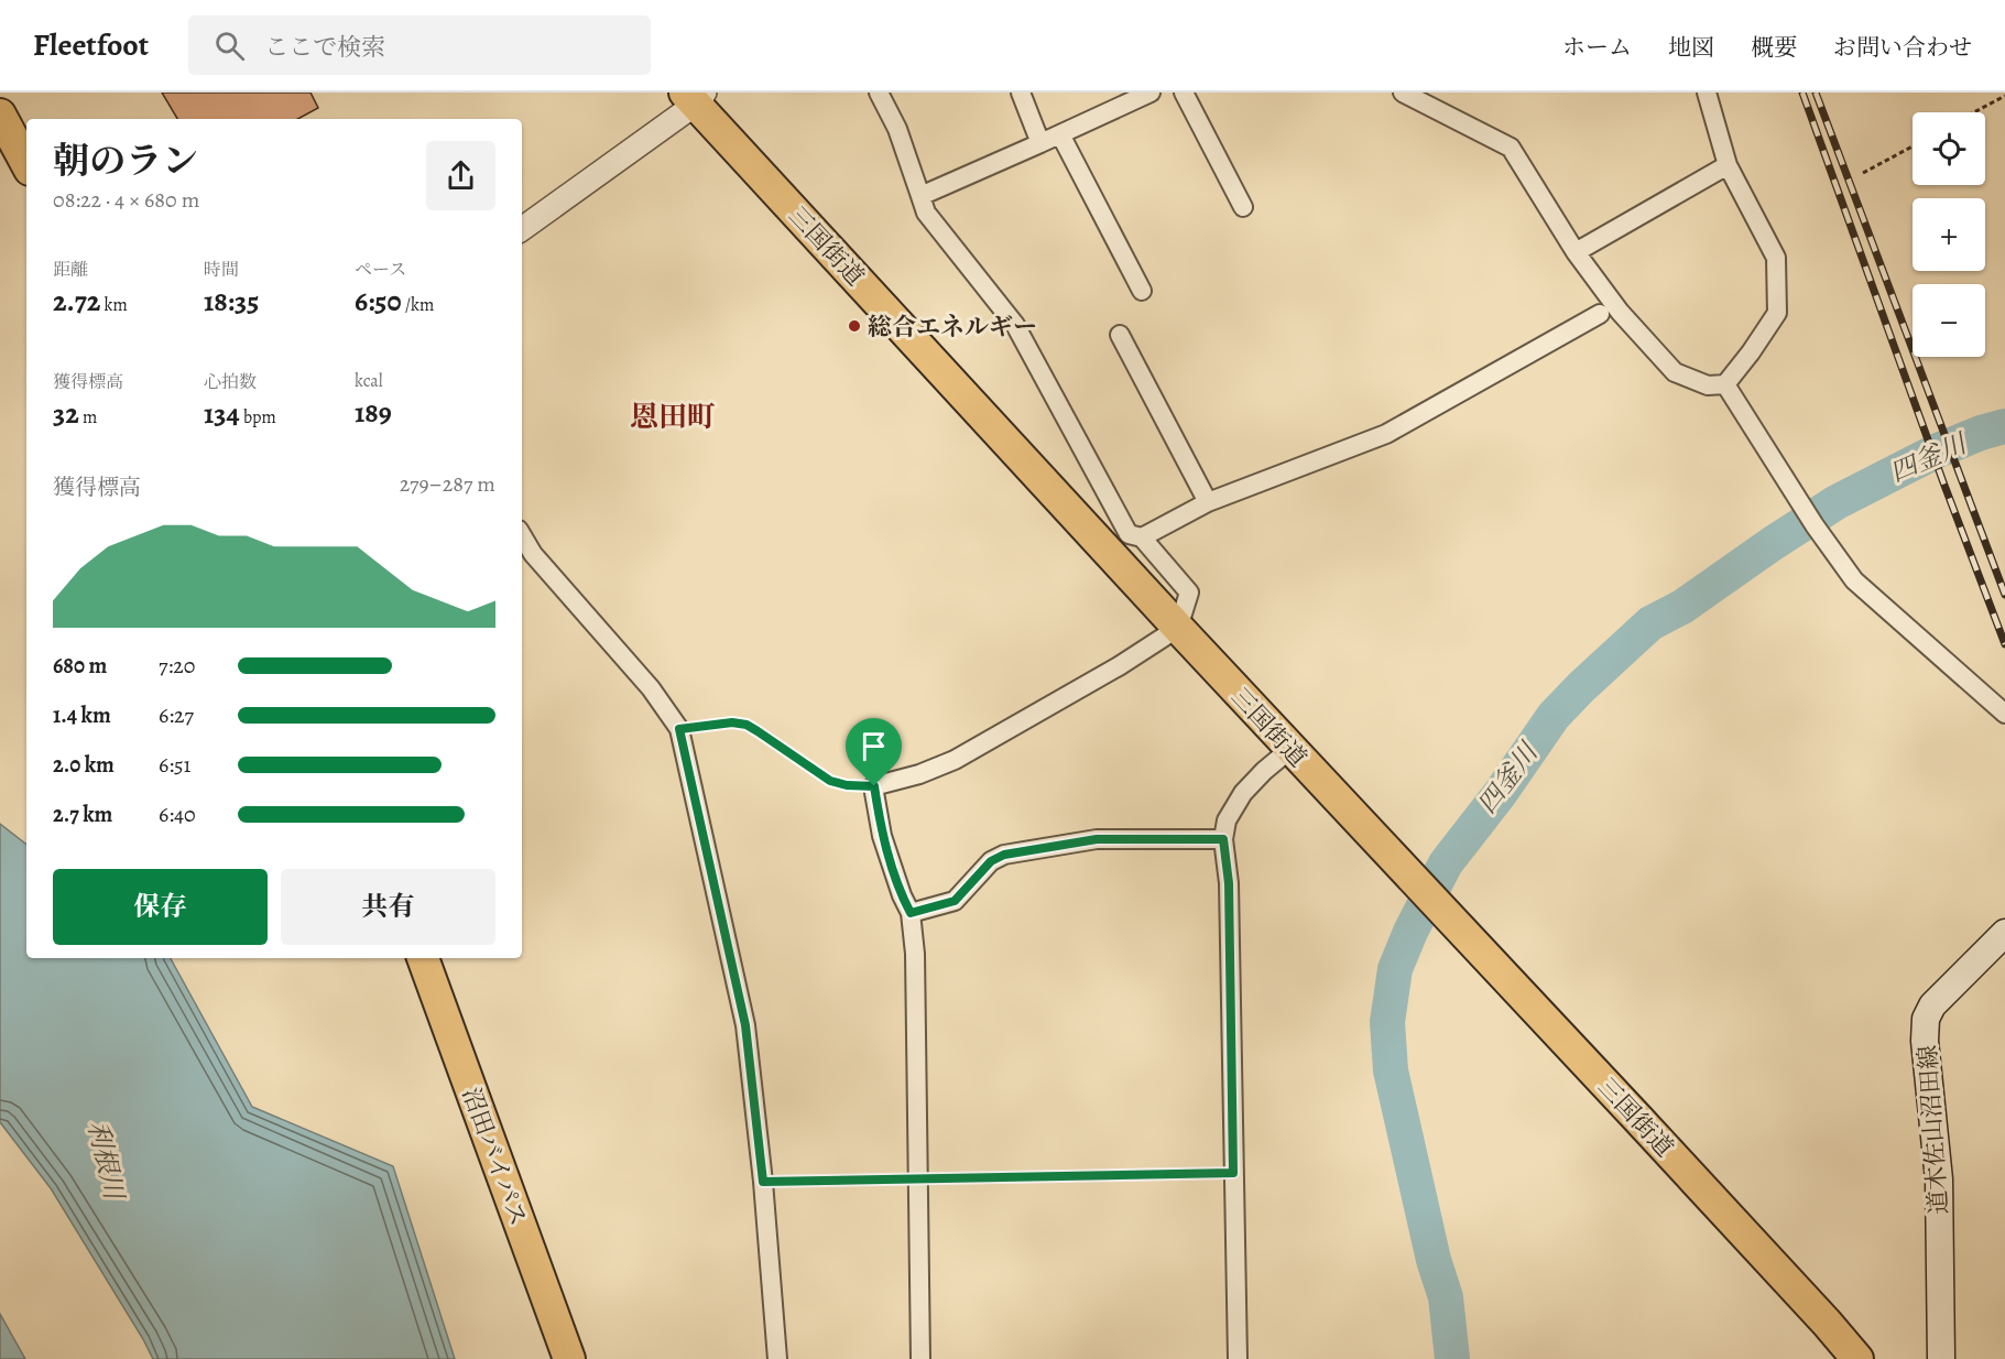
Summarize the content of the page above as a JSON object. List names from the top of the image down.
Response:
{
  "streets": {
    "highway": ["三国街道", "沼田バイパス"],
    "main road": ["道木佐山沼田線"]
  },
  "districts": ["恩田町"],
  "water": ["四釜川", "利根川"],
  "places": ["総合エネルギー"],
  "page": {
    "header": "Fleetfoot",
    "search": "ここで検索",
    "nav": [
      "ホーム",
      "地図",
      "概要",
      "お問い合わせ"
    ],
    "map_buttons": ["+", "−"],
    "heading": ["朝のラン", "08:22 · 4 × 680 m"],
    "stats": [
      ["距離", "2.72 km"],
      ["時間", "18:35"],
      ["ペース", "6:50 /km"],
      ["獲得標高", "32 m"],
      ["心拍数", "134 bpm"],
      ["kcal", "189"]
    ],
    "chart": ["獲得標高", "279–287 m"],
    "list": [
      {
        "name": "680 m",
        "note": "7:20"
      },
      {
        "name": "1.4 km",
        "note": "6:27"
      },
      {
        "name": "2.0 km",
        "note": "6:51"
      },
      {
        "name": "2.7 km",
        "note": "6:40"
      }
    ],
    "buttons": ["保存", "共有"]
  }
}
